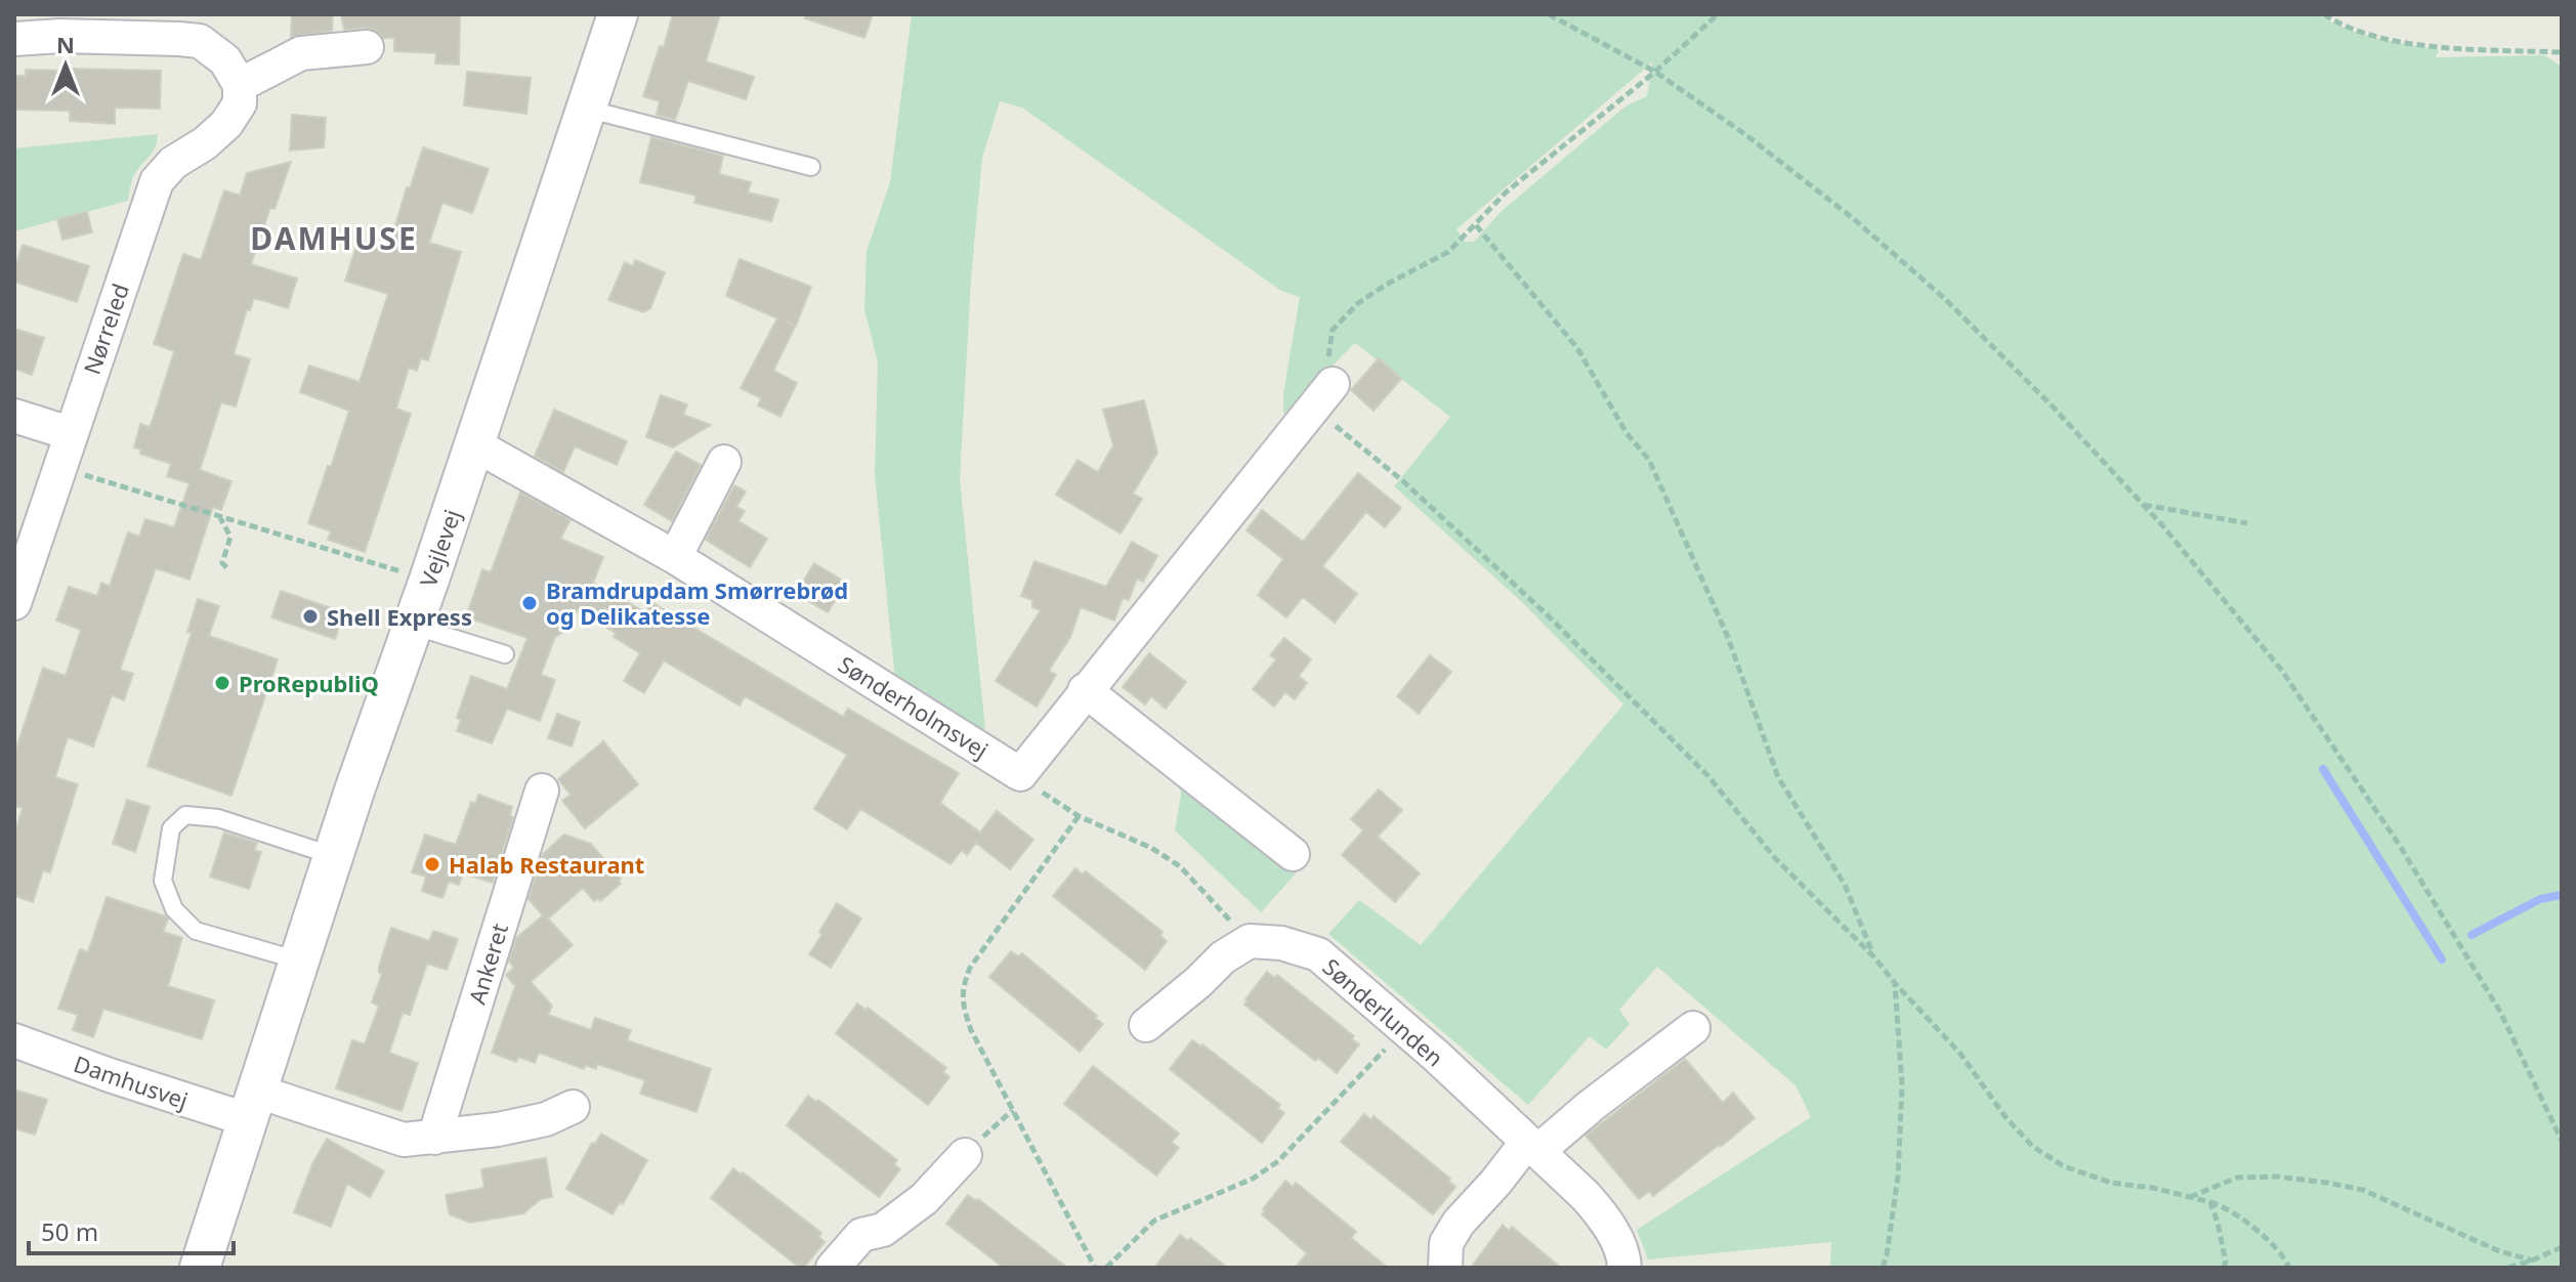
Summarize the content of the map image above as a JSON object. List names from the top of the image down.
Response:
{
  "streets": {
    "street": [
      "Nørreled",
      "Vejlevej",
      "Sønderholmsvej",
      "Ankeret",
      "Sønderlunden",
      "Damhusvej"
    ]
  },
  "crossings": [
    ["Vejlevej", "Sønderholmsvej"],
    ["Vejlevej", "Damhusvej"]
  ],
  "districts": ["DAMHUSE"],
  "places": [
    "Bramdrupdam Smørrebrød og Delikatesse",
    "Shell Express",
    "ProRepubliQ",
    "Halab Restaurant"
  ],
  "scale_bar": "50 m",
  "north": "top"
}
